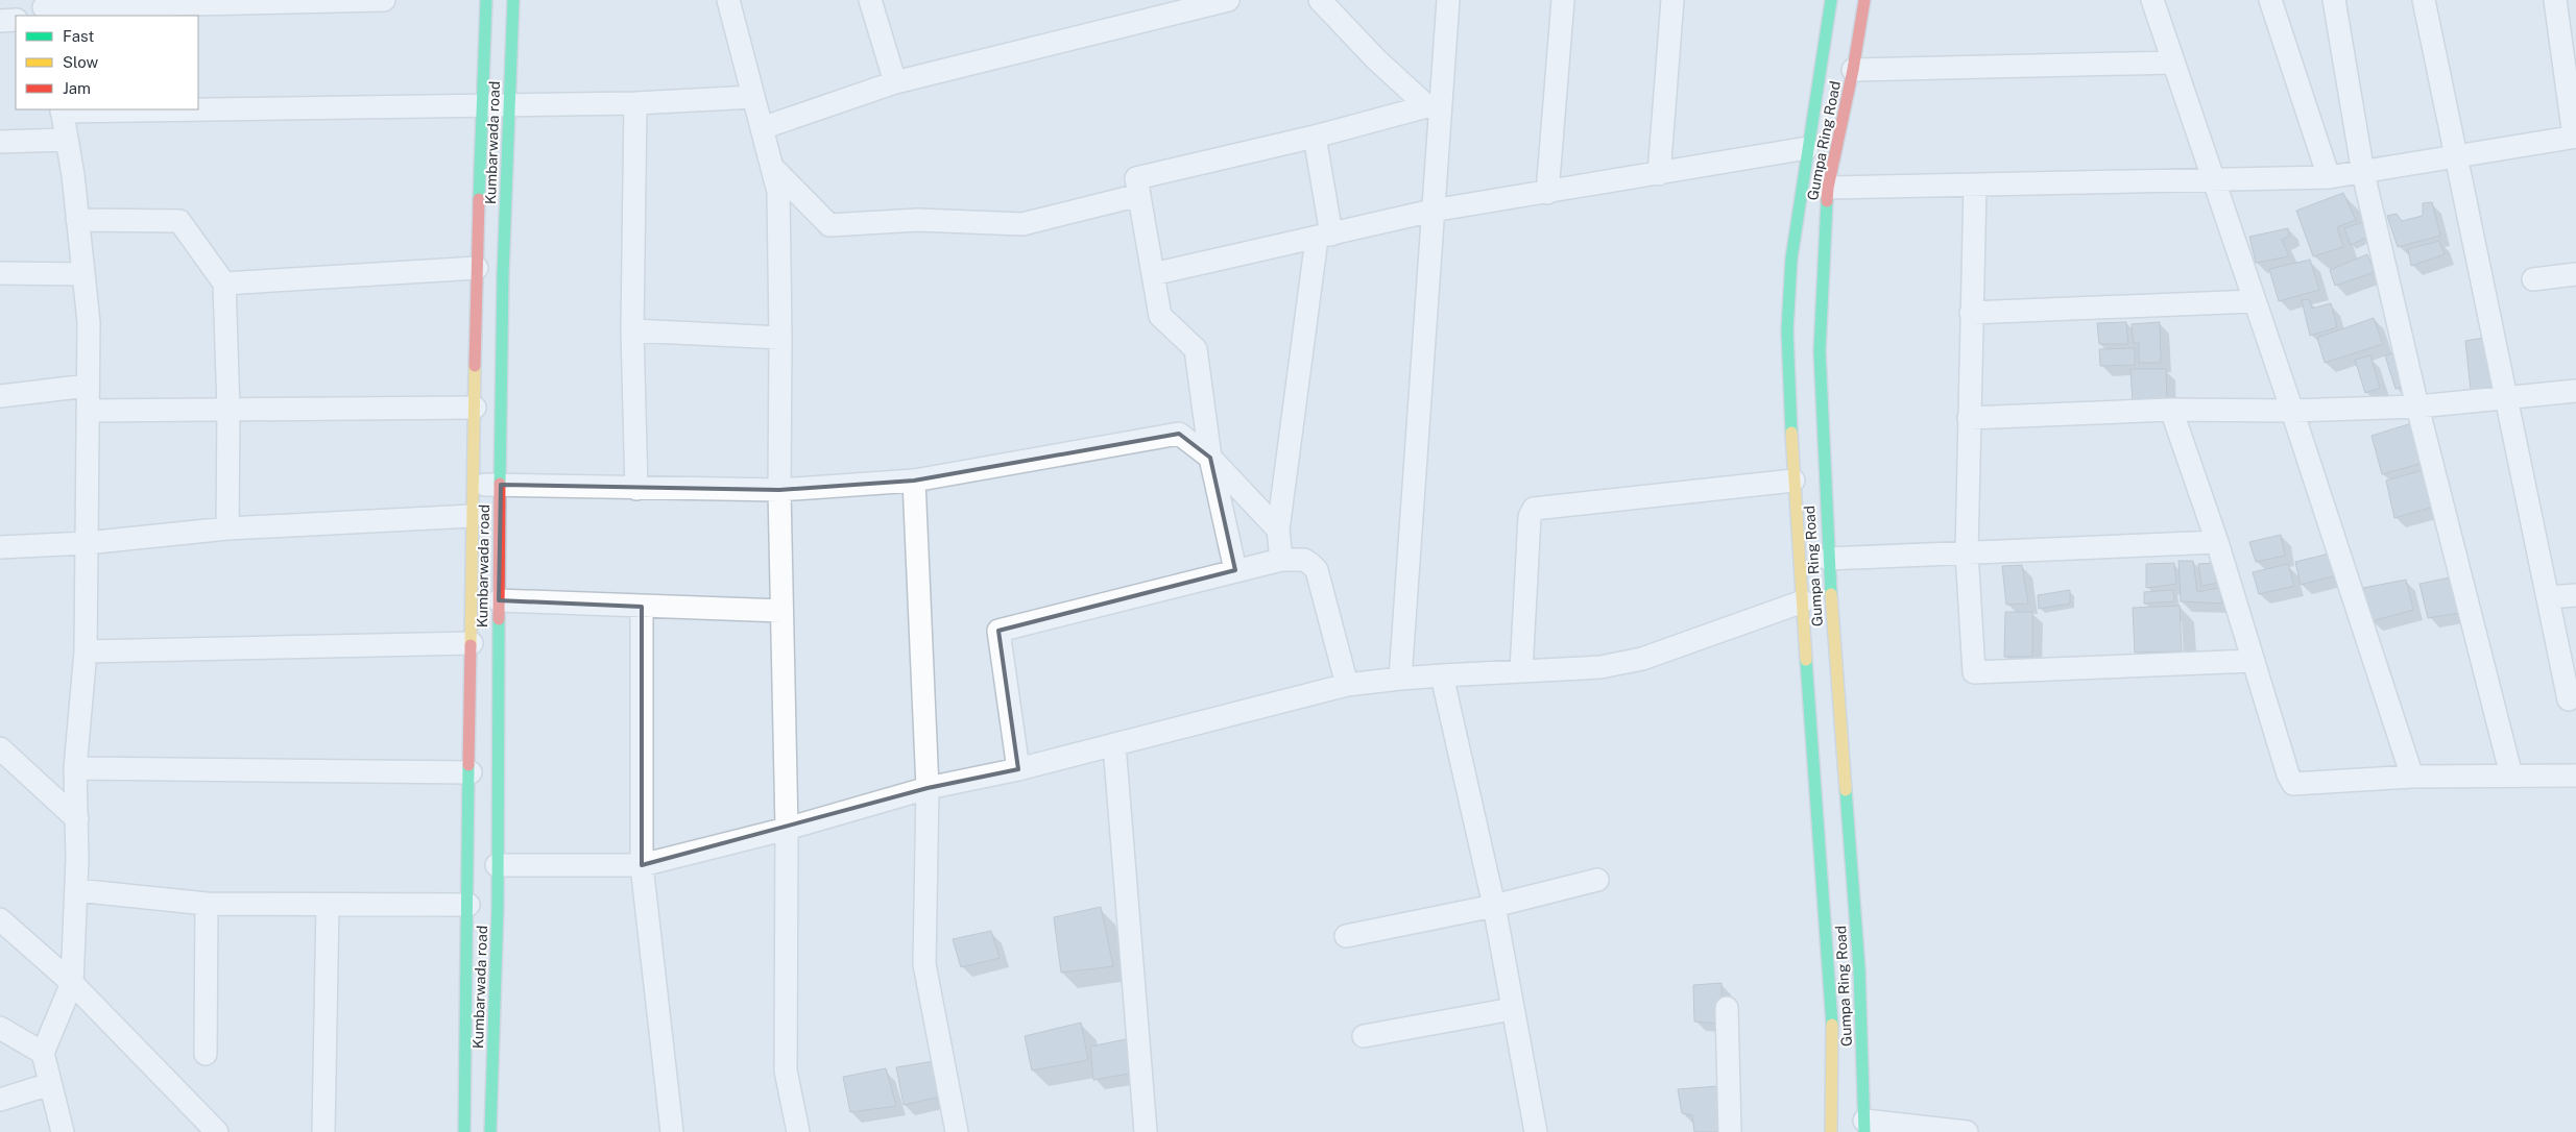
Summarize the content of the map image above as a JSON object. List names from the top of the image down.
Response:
{
  "streets": {
    "street": ["Gumpa Ring Road", "Kumbarwada road"]
  },
  "legend": ["Fast", "Slow", "Jam"]
}
